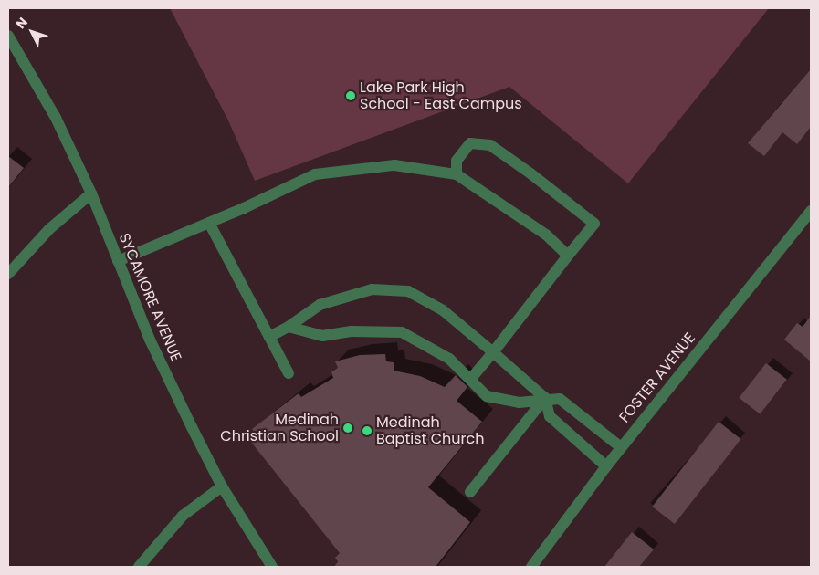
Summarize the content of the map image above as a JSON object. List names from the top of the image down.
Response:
{
  "streets": {
    "street": ["SYCAMORE AVENUE", "FOSTER AVENUE"]
  },
  "places": ["Lake Park High School - East Campus", "Medinah Christian School", "Medinah Baptist Church"],
  "north": "top left"
}
